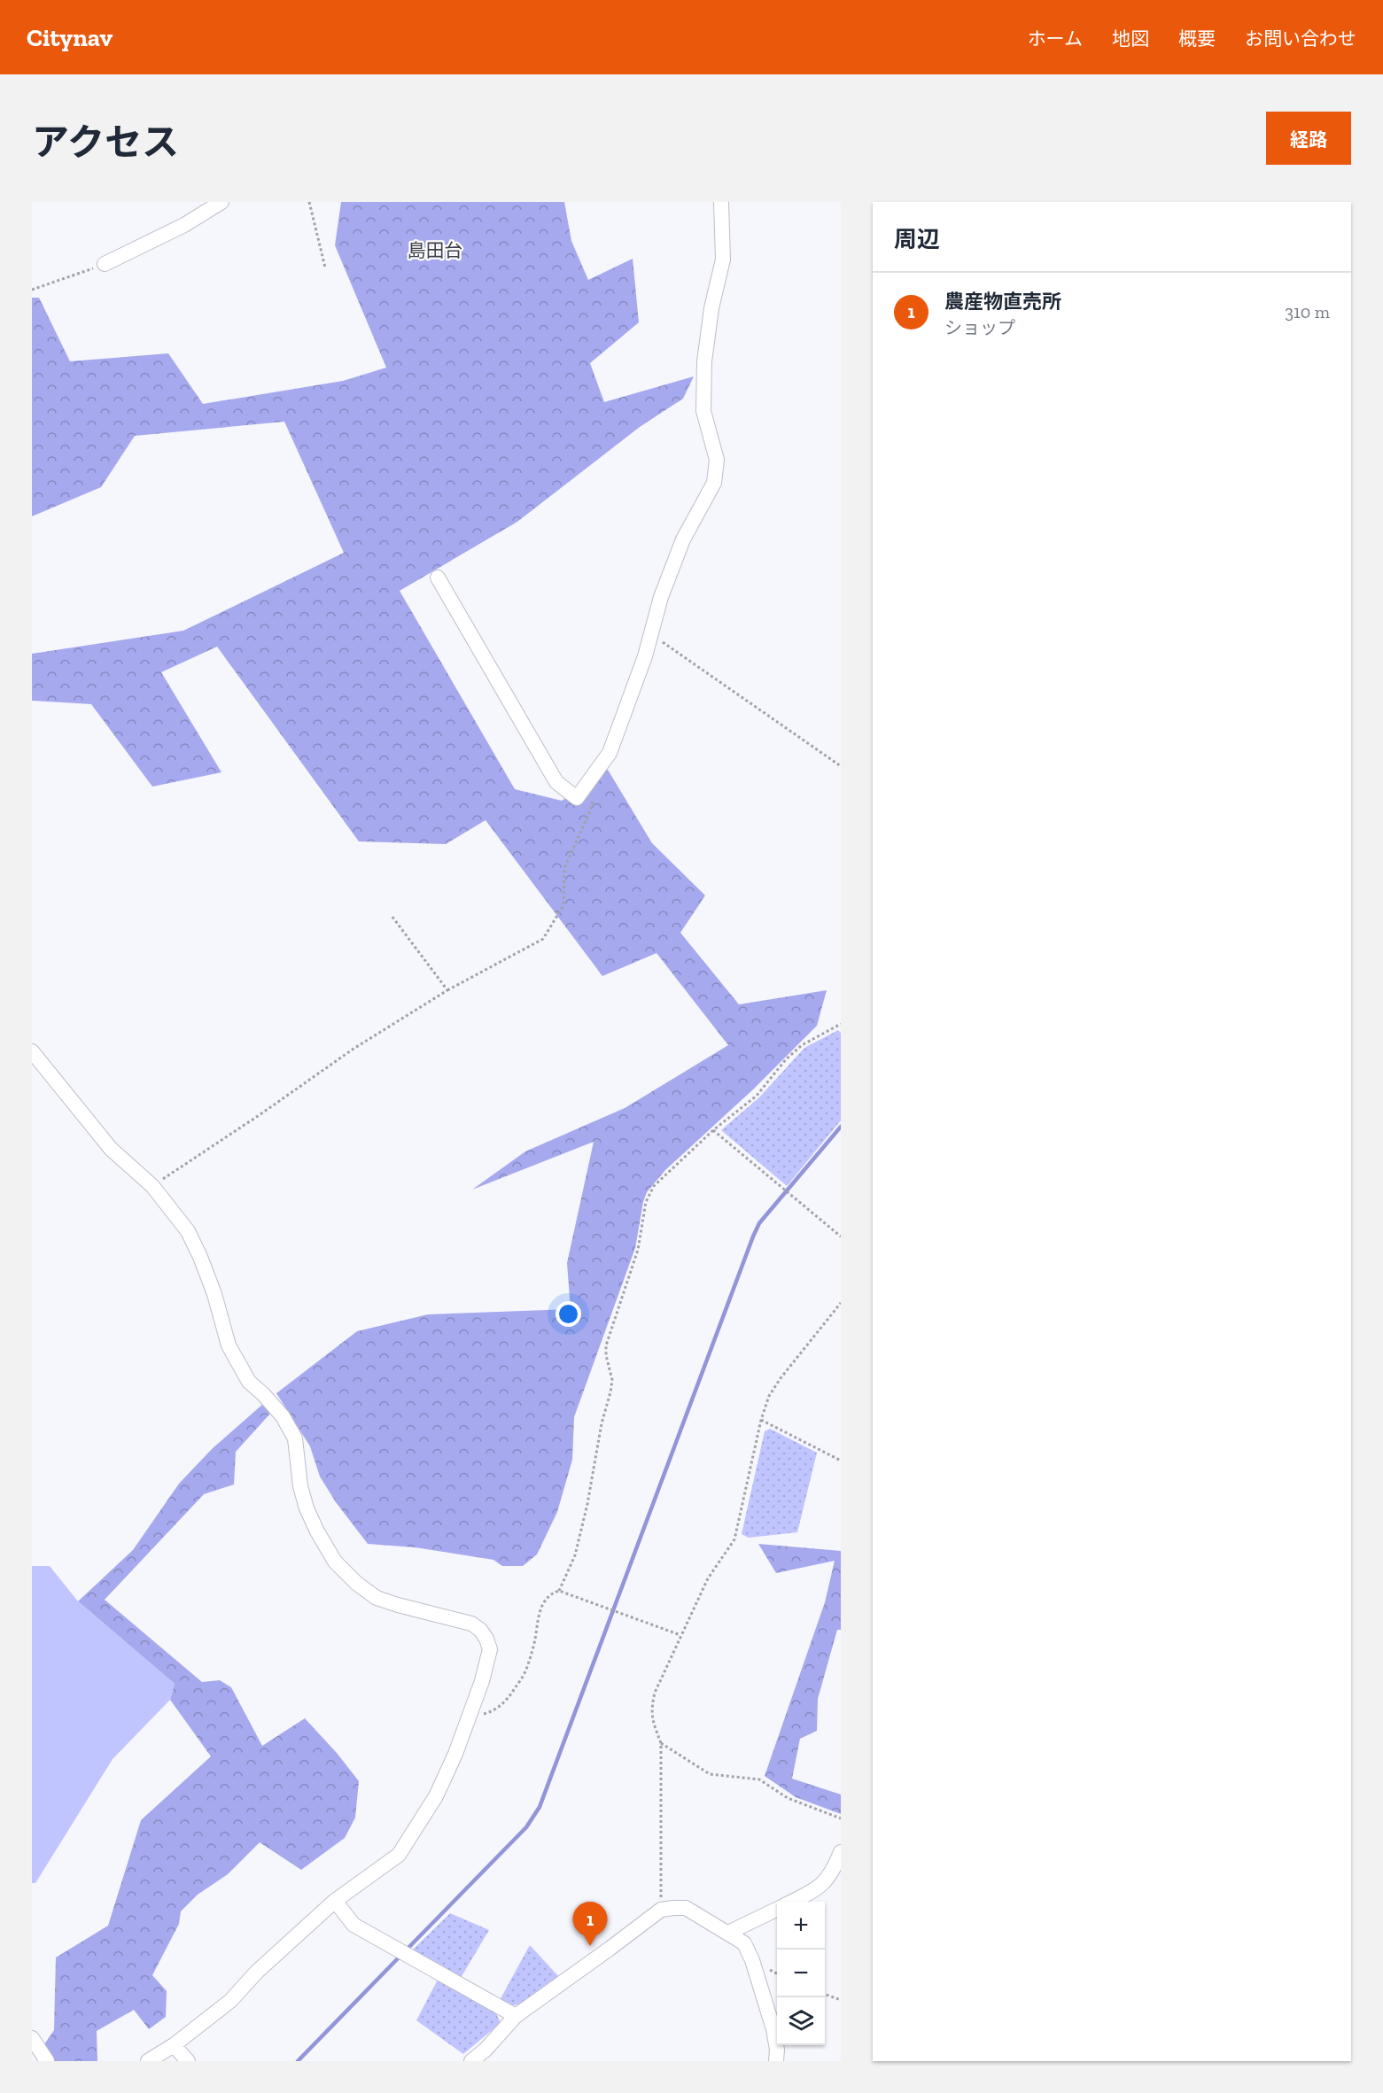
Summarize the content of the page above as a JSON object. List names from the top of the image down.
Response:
{
  "districts": ["島田台"],
  "page": {
    "header": "Citynav",
    "nav": [
      "ホーム",
      "地図",
      "概要",
      "お問い合わせ"
    ],
    "title": "アクセス",
    "buttons": "経路",
    "heading": "周辺",
    "list": [
      {
        "mark": "1",
        "name": "農産物直売所",
        "note": "ショップ",
        "value": "310 m"
      }
    ],
    "map_buttons": ["+", "−"],
    "pins": "1"
  }
}
